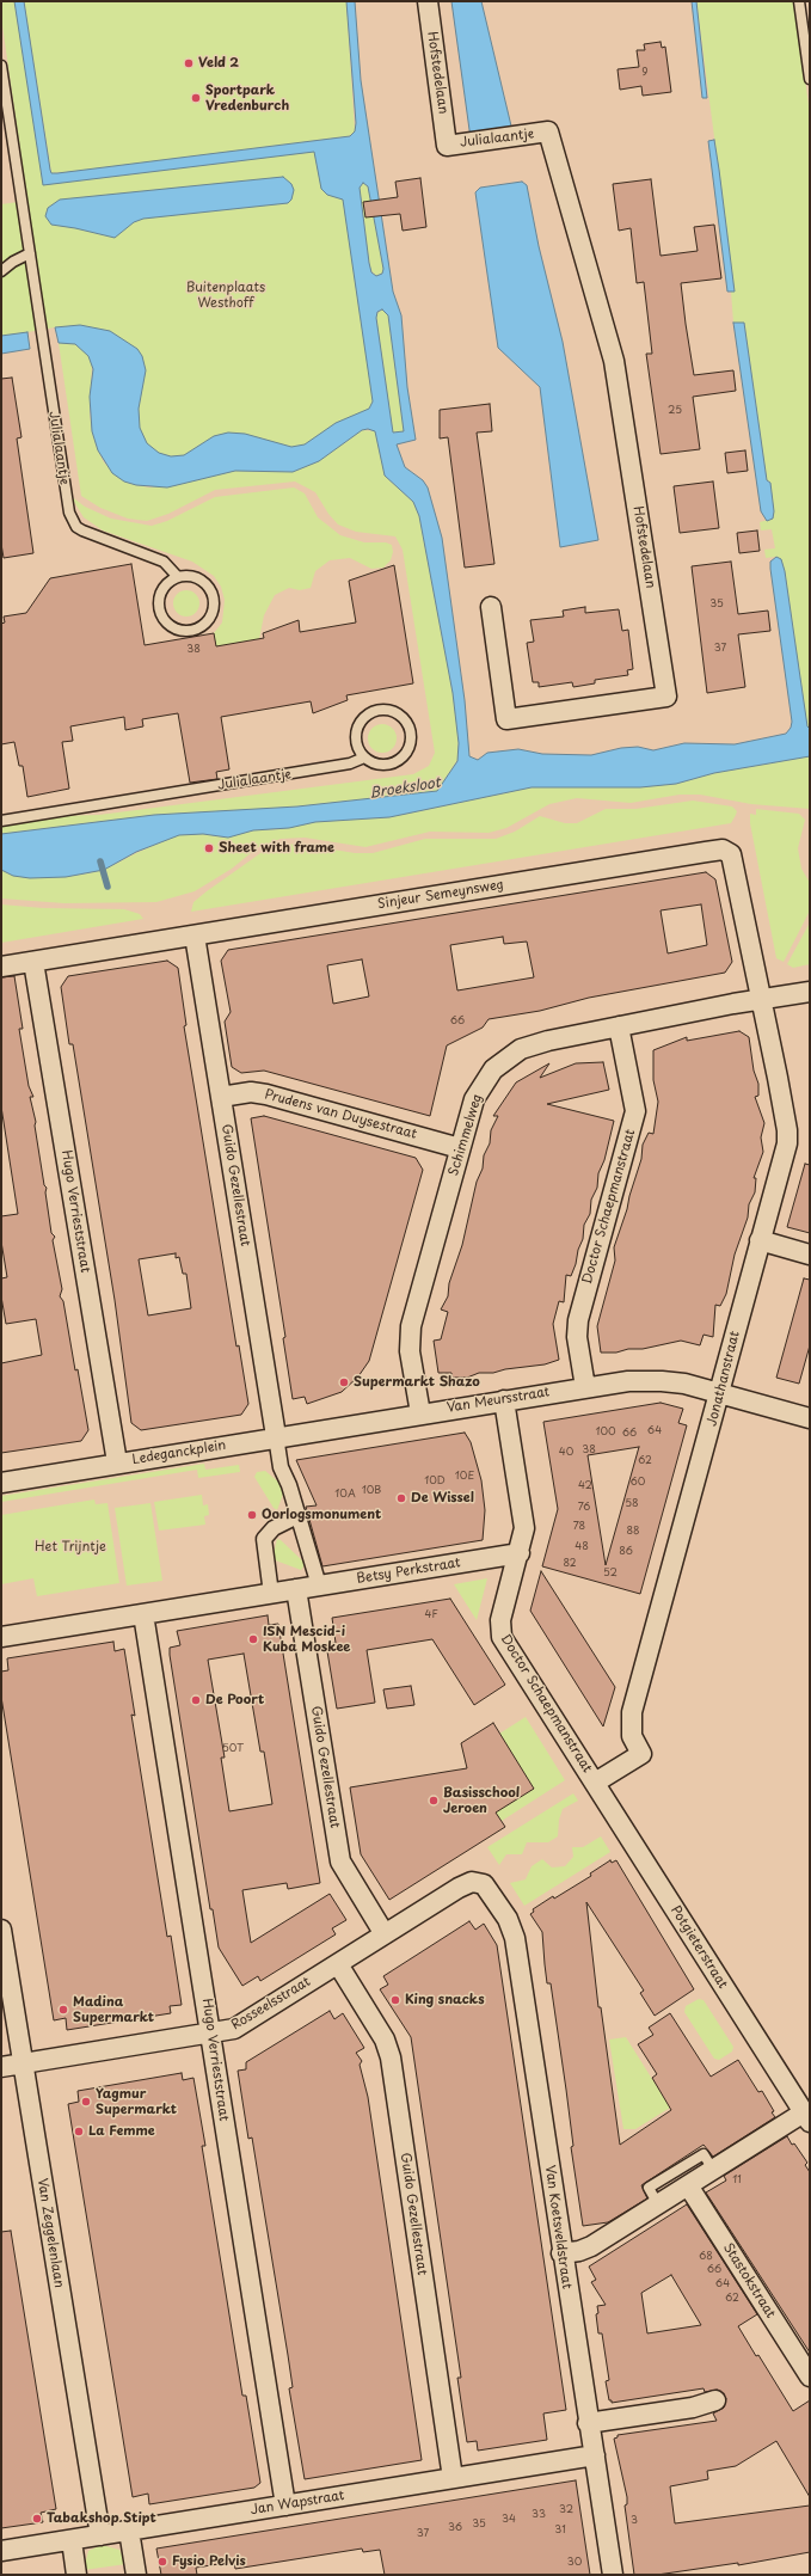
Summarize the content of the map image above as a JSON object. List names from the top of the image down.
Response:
{
  "streets": {
    "street": [
      "Hofstedelaan",
      "Julialaantje",
      "Sinjeur Semeynsweg",
      "Prudens van Duysestraat",
      "Schimmelweg",
      "Guido Gezellestraat",
      "Doctor Schaepmanstraat",
      "Hugo Verrieststraat",
      "Jonathanstraat",
      "Van Meursstraat",
      "Ledeganckplein",
      "Betsy Perkstraat",
      "Potgieterstraat",
      "Rosseelsstraat",
      "Van Koetsveldstraat",
      "Van Zeggelenlaan",
      "Stastokstraat",
      "Jan Wapstraat"
    ]
  },
  "crossings": [
    ["Hofstedelaan", "Julialaantje"],
    ["Sinjeur Semeynsweg", "Schimmelweg"],
    ["Sinjeur Semeynsweg", "Guido Gezellestraat"],
    ["Sinjeur Semeynsweg", "Hugo Verrieststraat"],
    ["Sinjeur Semeynsweg", "Jonathanstraat"],
    ["Prudens van Duysestraat", "Schimmelweg"],
    ["Prudens van Duysestraat", "Guido Gezellestraat"],
    ["Schimmelweg", "Doctor Schaepmanstraat"],
    ["Schimmelweg", "Jonathanstraat"],
    ["Schimmelweg", "Van Meursstraat"],
    ["Guido Gezellestraat", "Van Meursstraat"],
    ["Guido Gezellestraat", "Ledeganckplein"],
    ["Guido Gezellestraat", "Betsy Perkstraat"],
    ["Guido Gezellestraat", "Rosseelsstraat"],
    ["Guido Gezellestraat", "Jan Wapstraat"],
    ["Doctor Schaepmanstraat", "Jonathanstraat"],
    ["Doctor Schaepmanstraat", "Van Meursstraat"],
    ["Doctor Schaepmanstraat", "Betsy Perkstraat"],
    ["Doctor Schaepmanstraat", "Potgieterstraat"],
    ["Hugo Verrieststraat", "Ledeganckplein"],
    ["Hugo Verrieststraat", "Rosseelsstraat"],
    ["Hugo Verrieststraat", "Jan Wapstraat"],
    ["Jonathanstraat", "Van Meursstraat"],
    ["Jonathanstraat", "Potgieterstraat"],
    ["Van Meursstraat", "Ledeganckplein"],
    ["Rosseelsstraat", "Van Koetsveldstraat"],
    ["Rosseelsstraat", "Van Zeggelenlaan"],
    ["Van Koetsveldstraat", "Jan Wapstraat"],
    ["Van Zeggelenlaan", "Jan Wapstraat"]
  ],
  "water": ["Broeksloot"],
  "parks": ["Buitenplaats Westhoff", "Het Trijntje"],
  "places": [
    "Veld 2",
    "Sportpark Vredenburch",
    "Sheet with frame",
    "Supermarkt Shazo",
    "De Wissel",
    "Oorlogsmonument",
    "ISN Mescid-i Kuba Moskee",
    "De Poort",
    "Basisschool Jeroen",
    "King snacks",
    "Madina Supermarkt",
    "Yagmur Supermarkt",
    "La Femme",
    "Tabakshop Stipt",
    "Fysio Pelvis"
  ],
  "house_numbers": [
    "9",
    "25",
    "35",
    "37",
    "38",
    "66",
    "64",
    "100",
    "66",
    "38",
    "40",
    "62",
    "10E",
    "10D",
    "60",
    "42",
    "10B",
    "10A",
    "58",
    "76",
    "78",
    "88",
    "48",
    "86",
    "82",
    "52",
    "4F",
    "50T",
    "11",
    "68",
    "66",
    "64",
    "62",
    "32",
    "33",
    "34",
    "3",
    "35",
    "36",
    "31",
    "37",
    "30"
  ]
}
